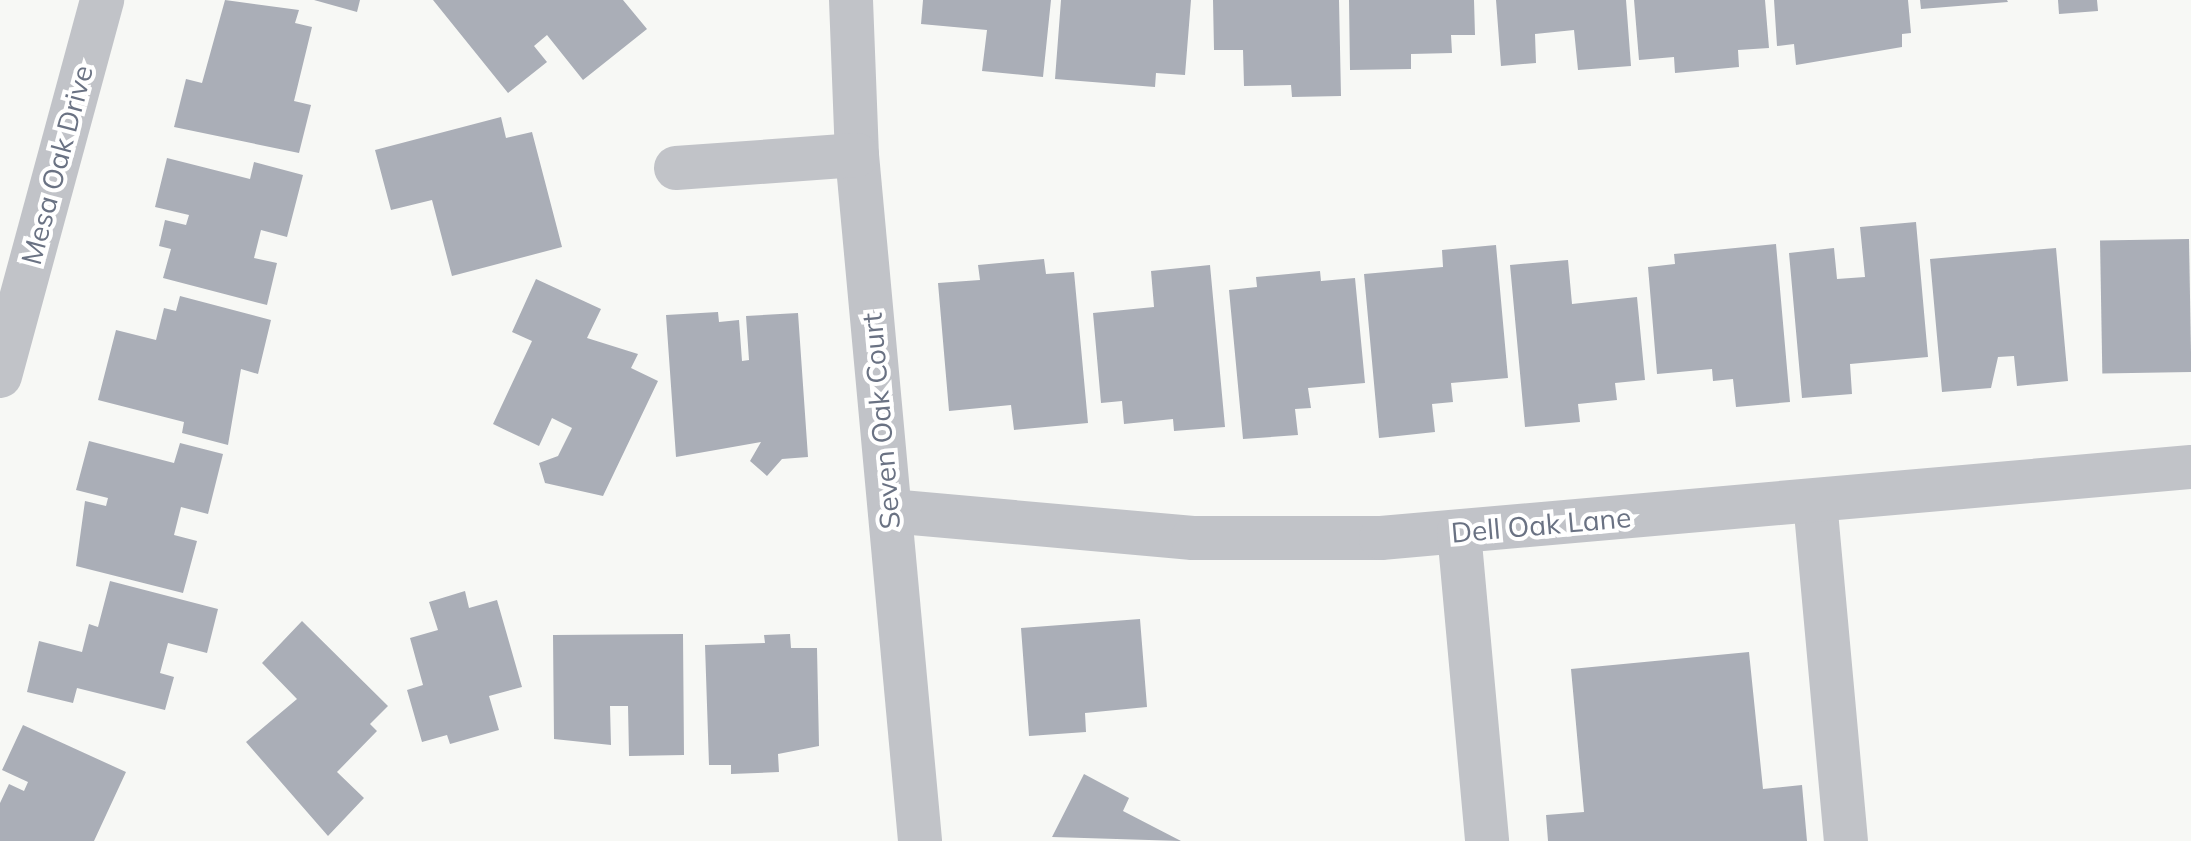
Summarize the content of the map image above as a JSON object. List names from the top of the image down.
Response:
{
  "streets": {
    "street": ["Mesa Oak Drive", "Seven Oak Court", "Dell Oak Lane"]
  },
  "crossings": [
    ["Seven Oak Court", "Dell Oak Lane"]
  ]
}
